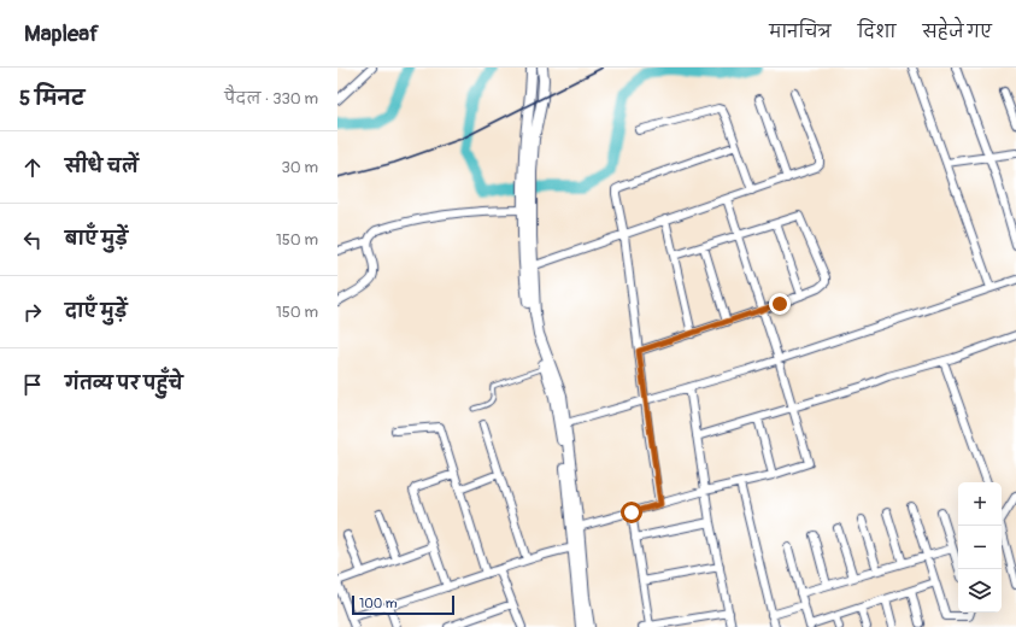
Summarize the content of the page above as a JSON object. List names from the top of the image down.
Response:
{
  "scale_bar": "100 m",
  "page": {
    "header": "Mapleaf",
    "nav": ["मानचित्र", "दिशा", "सहेजे गए"],
    "heading": ["5 मिनट", "पैदल · 330 m"],
    "list": [
      ["सीधे चलें", "30 m"],
      ["बाएँ मुड़ें", "150 m"],
      ["दाएँ मुड़ें", "150 m"],
      "गंतव्य पर पहुँचे"
    ],
    "map_buttons": ["+", "−"],
    "scale": "100 m"
  }
}
